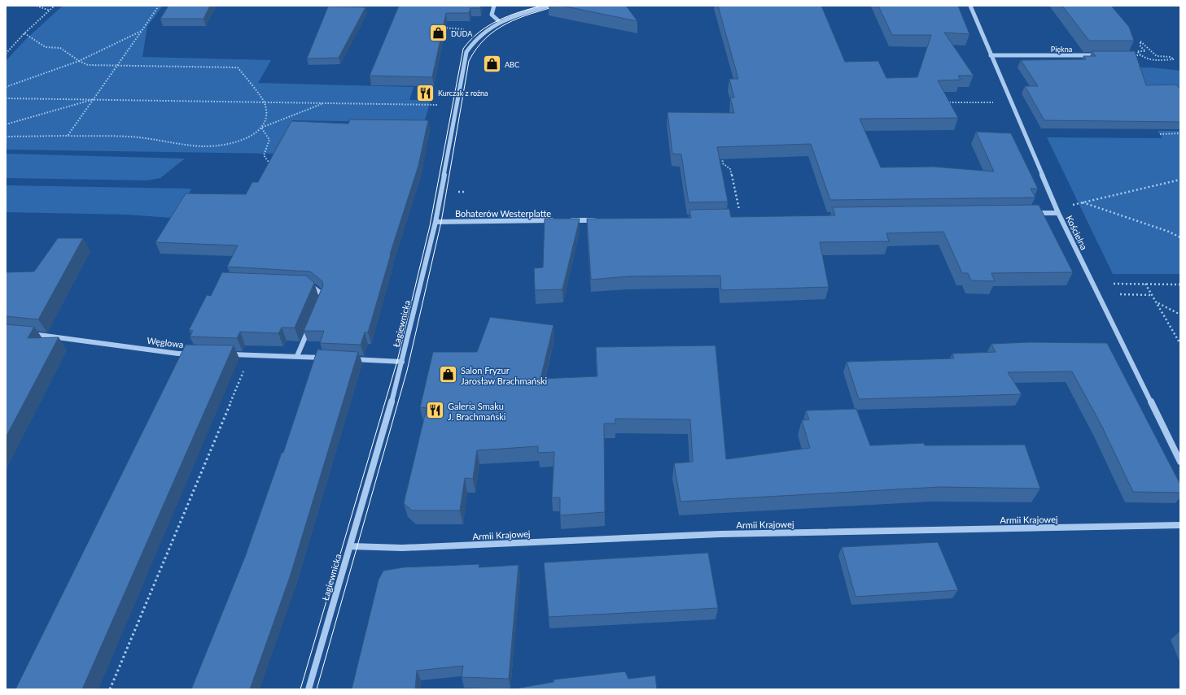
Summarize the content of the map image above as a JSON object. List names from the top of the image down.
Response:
{
  "streets": {
    "street": [
      "Piękna",
      "Bohaterów Westerplatte",
      "Kościelna",
      "Łagiewnicka",
      "Węglowa",
      "Armii Krajowej"
    ]
  },
  "crossings": [
    ["Piękna", "Kościelna"],
    ["Bohaterów Westerplatte", "Łagiewnicka"],
    ["Łagiewnicka", "Armii Krajowej"]
  ],
  "places": {
    "shop": ["DUDA", "ABC", "Salon Fryzur Jarosław Brachmański"],
    "restaurant": ["Kurczak z rożna", "Galeria Smaku J. Brachmański"]
  }
}
